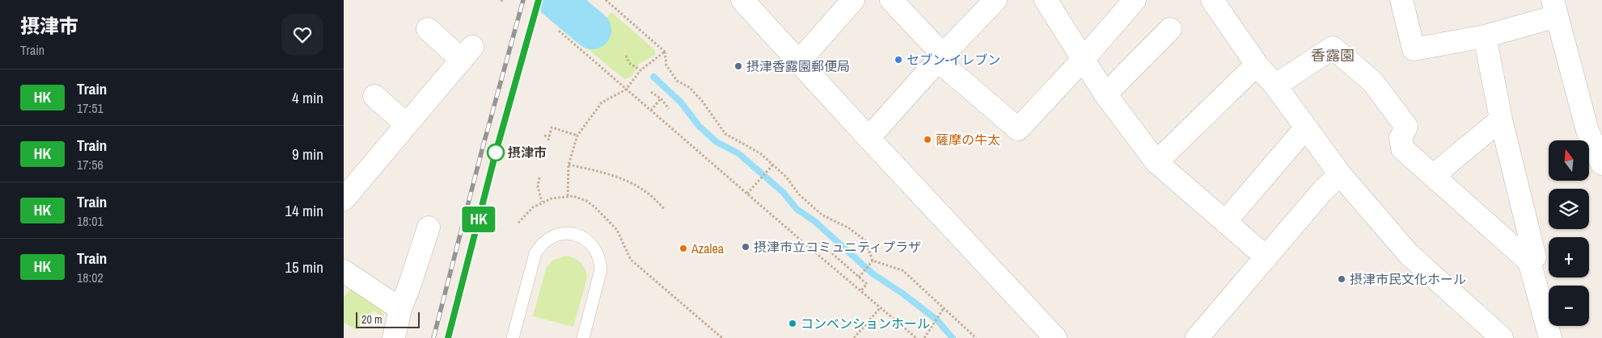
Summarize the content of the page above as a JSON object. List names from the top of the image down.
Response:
{
  "districts": ["香露園"],
  "places": [
    "セブン-イレブン",
    "摂津香露園郵便局",
    "薩摩の牛太",
    "摂津市",
    "摂津市立コミュニティプラザ",
    "Azalea",
    "摂津市民文化ホール",
    "コンベンションホール"
  ],
  "scale_bar": "20 m",
  "north": "top",
  "page": {
    "heading": ["摂津市", "Train"],
    "on_map": "HK",
    "list": [
      {
        "mark": "HK",
        "name": "Train",
        "note": "17:51",
        "value": "4 min"
      },
      {
        "mark": "HK",
        "name": "Train",
        "note": "17:56",
        "value": "9 min"
      },
      {
        "mark": "HK",
        "name": "Train",
        "note": "18:01",
        "value": "14 min"
      },
      {
        "mark": "HK",
        "name": "Train",
        "note": "18:02",
        "value": "15 min"
      }
    ],
    "map_buttons": ["+", "−"],
    "scale": "20 m"
  }
}
